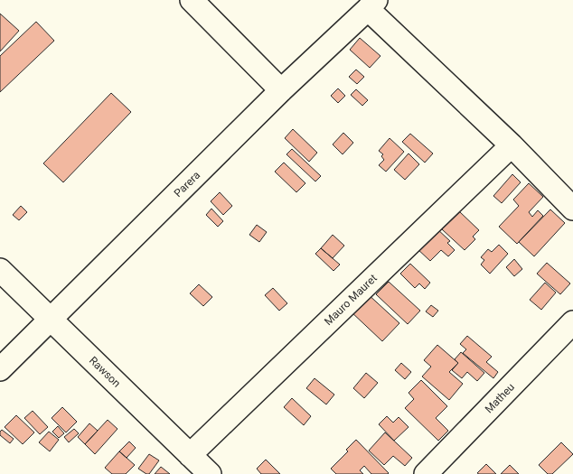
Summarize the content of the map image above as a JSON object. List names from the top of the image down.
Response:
{
  "streets": {
    "street": [
      "Parera",
      "Mauro Mauret",
      "Rawson",
      "Matheu"
    ]
  },
  "crossings": [
    ["Parera", "Rawson"],
    ["Mauro Mauret", "Rawson"]
  ]
}
